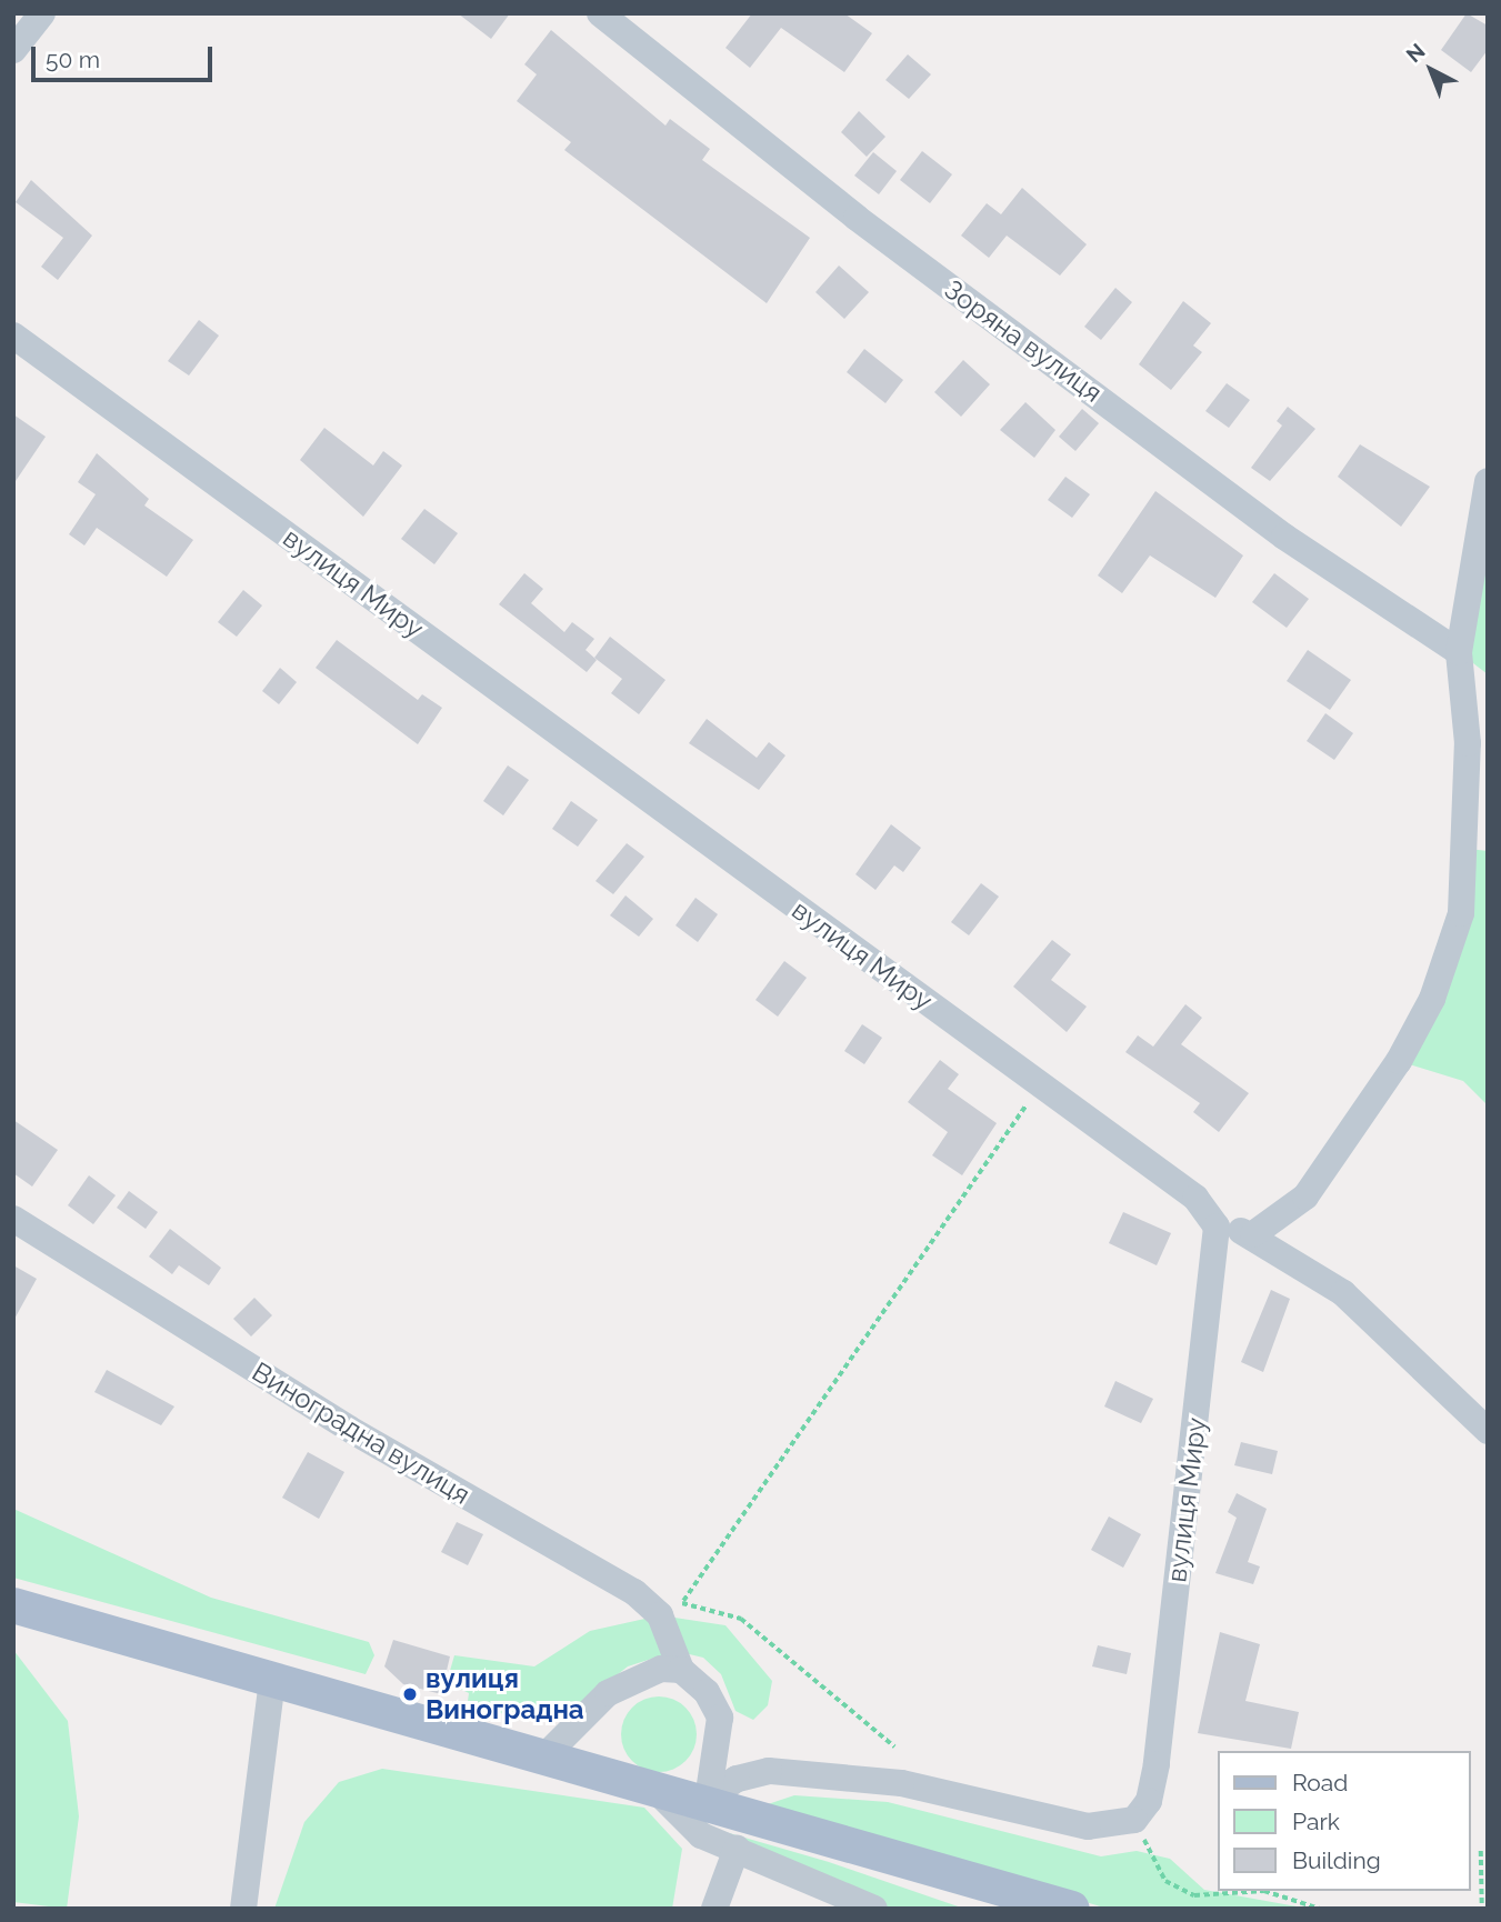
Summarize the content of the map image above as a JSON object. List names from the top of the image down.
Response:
{
  "streets": {
    "street": ["Зоряна вулиця", "вулиця Миру", "Виноградна вулиця"]
  },
  "places": ["вулиця Виноградна"],
  "legend": ["Road", "Park", "Building"],
  "scale_bar": "50 m",
  "north": "top left"
}
